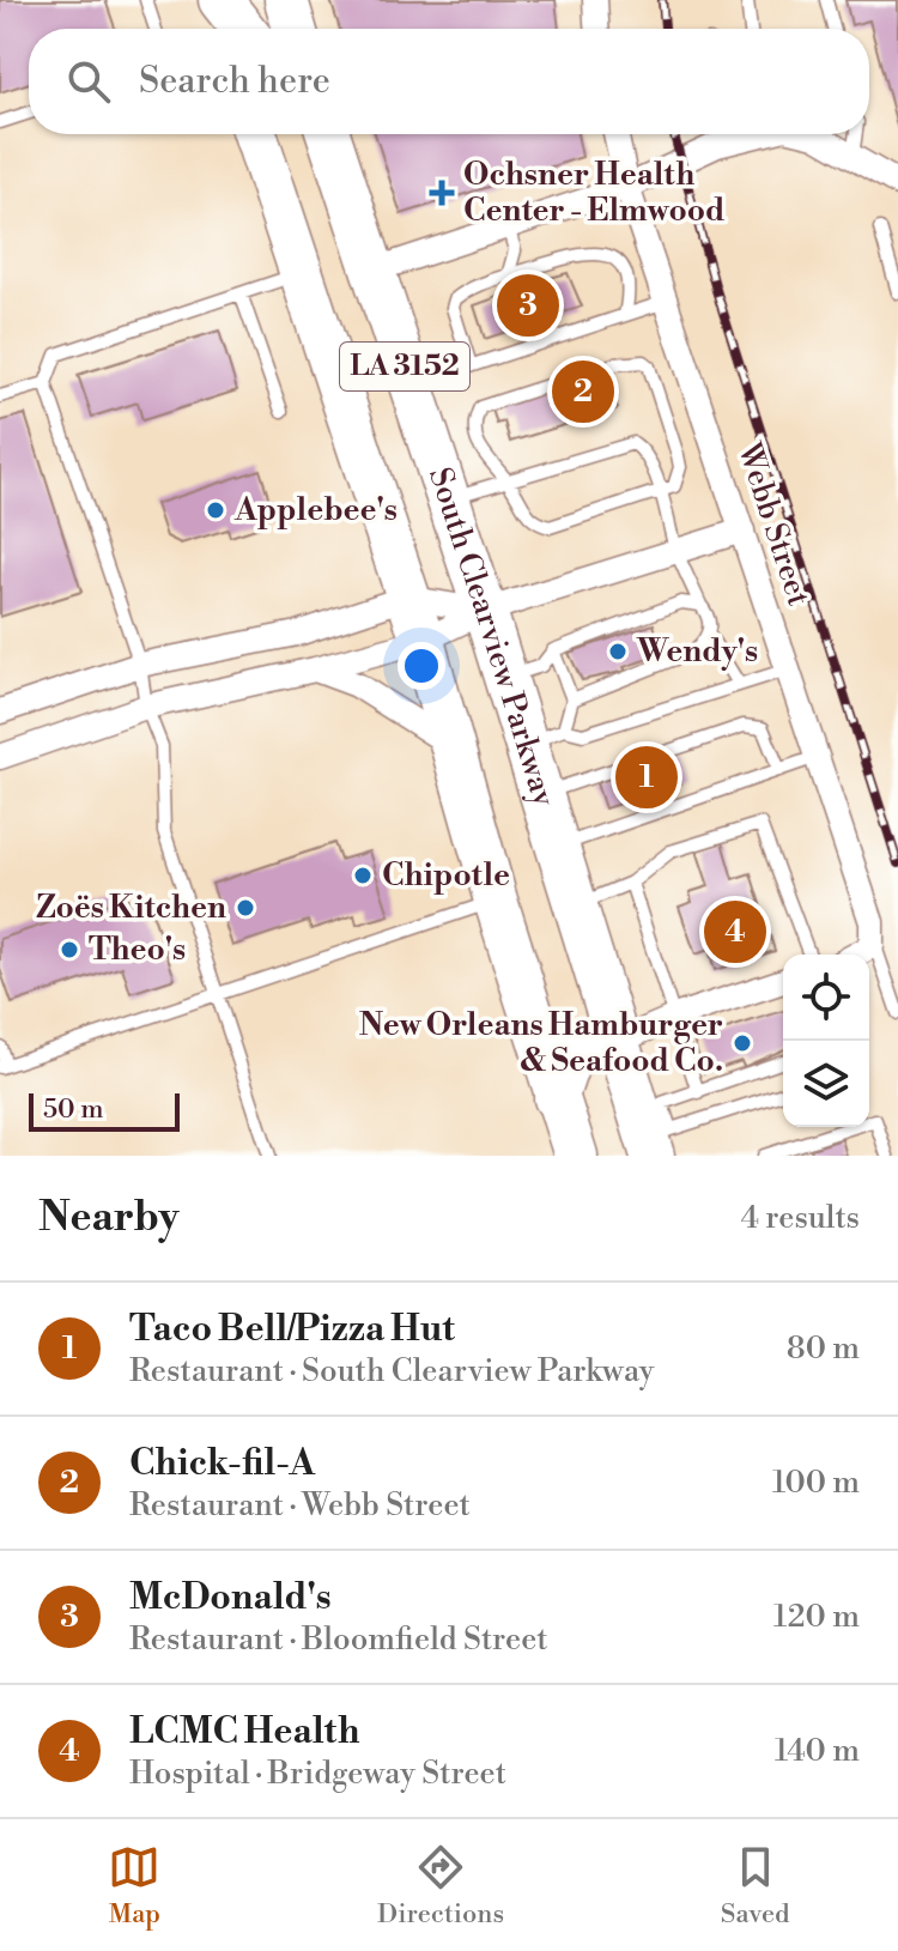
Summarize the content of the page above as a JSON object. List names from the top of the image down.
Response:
{
  "streets": {
    "highway": ["LA 3152", "South Clearview Parkway"],
    "street": ["Webb Street"]
  },
  "places": {
    "health": ["Ochsner Health Center - Elmwood"],
    "other": [
      "Applebee's",
      "Wendy's",
      "Chipotle",
      "Zoës Kitchen",
      "Theo's",
      "New Orleans Hamburger & Seafood Co."
    ]
  },
  "scale_bar": "50 m",
  "page": {
    "search": "Search here",
    "pins": [
      "3",
      "2",
      "1",
      "4"
    ],
    "scale": "50 m",
    "heading": ["Nearby", "4 results"],
    "list": [
      {
        "mark": "1",
        "name": "Taco Bell/Pizza Hut",
        "note": "Restaurant · South Clearview Parkway",
        "value": "80 m"
      },
      {
        "mark": "2",
        "name": "Chick-fil-A",
        "note": "Restaurant · Webb Street",
        "value": "100 m"
      },
      {
        "mark": "3",
        "name": "McDonald's",
        "note": "Restaurant · Bloomfield Street",
        "value": "120 m"
      },
      {
        "mark": "4",
        "name": "LCMC Health",
        "note": "Hospital · Bridgeway Street",
        "value": "140 m"
      }
    ],
    "nav": ["Map", "Directions", "Saved"]
  }
}
